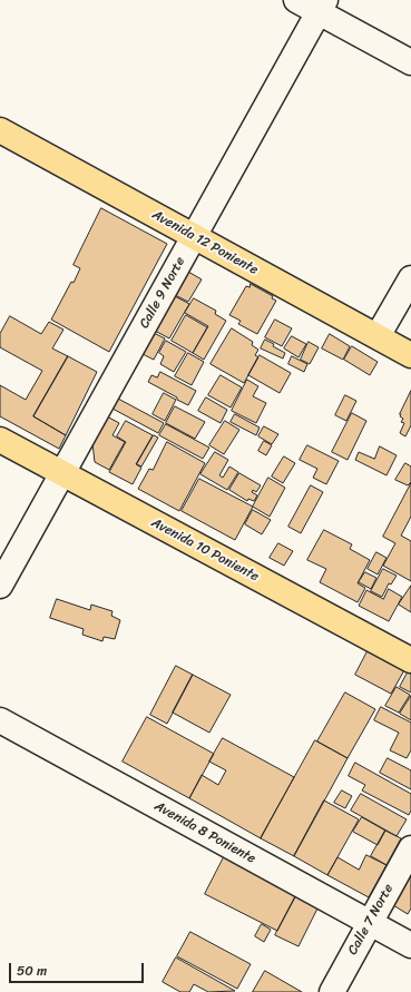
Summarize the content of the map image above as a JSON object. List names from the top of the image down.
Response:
{
  "streets": {
    "main road": ["Avenida 12 Poniente", "Avenida 10 Poniente"],
    "street": ["Calle 9 Norte", "Avenida 8 Poniente", "Calle 7 Norte"]
  },
  "crossings": [
    ["Avenida 12 Poniente", "Calle 9 Norte"],
    ["Calle 9 Norte", "Avenida 10 Poniente"],
    ["Avenida 8 Poniente", "Calle 7 Norte"]
  ],
  "scale_bar": "50 m"
}
